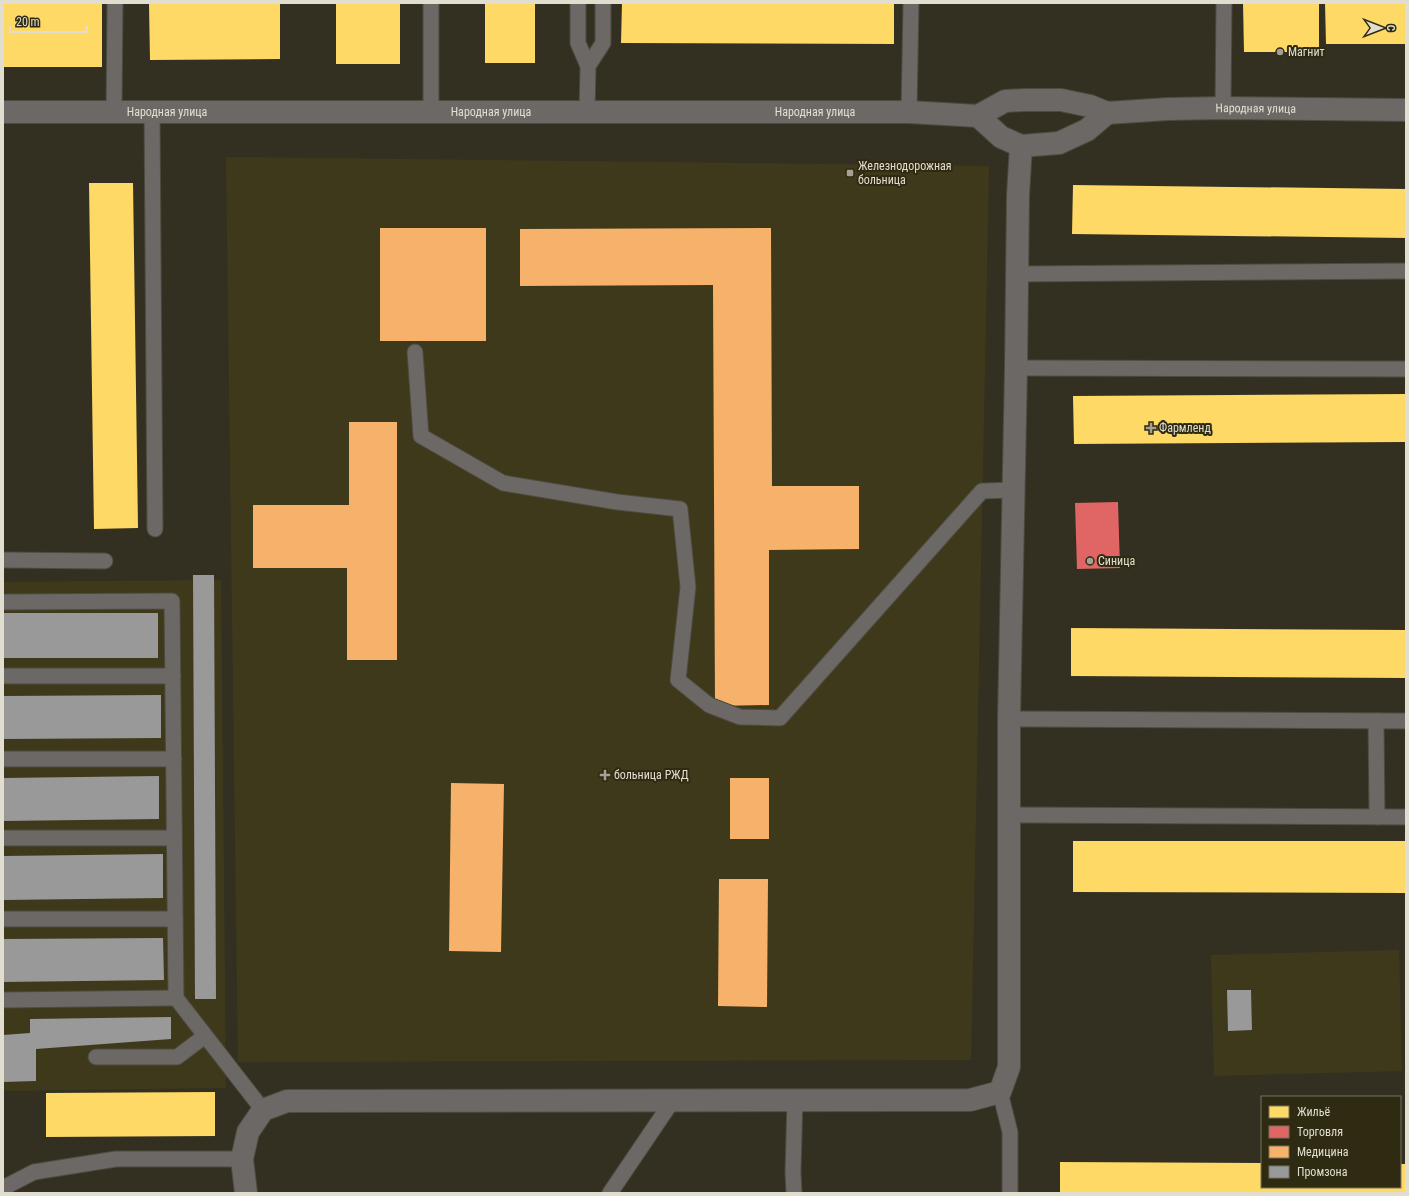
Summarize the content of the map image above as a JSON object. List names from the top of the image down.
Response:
{
  "streets": {
    "street": ["Народная улица"]
  },
  "places": {
    "other": ["Магнит", "Синица"],
    "transit": ["Железнодорожная больница"],
    "health": ["Фармленд", "больница РЖД"]
  },
  "legend": [
    "Жильё",
    "Торговля",
    "Медицина",
    "Промзона"
  ],
  "scale_bar": "20 m",
  "north": "right"
}
